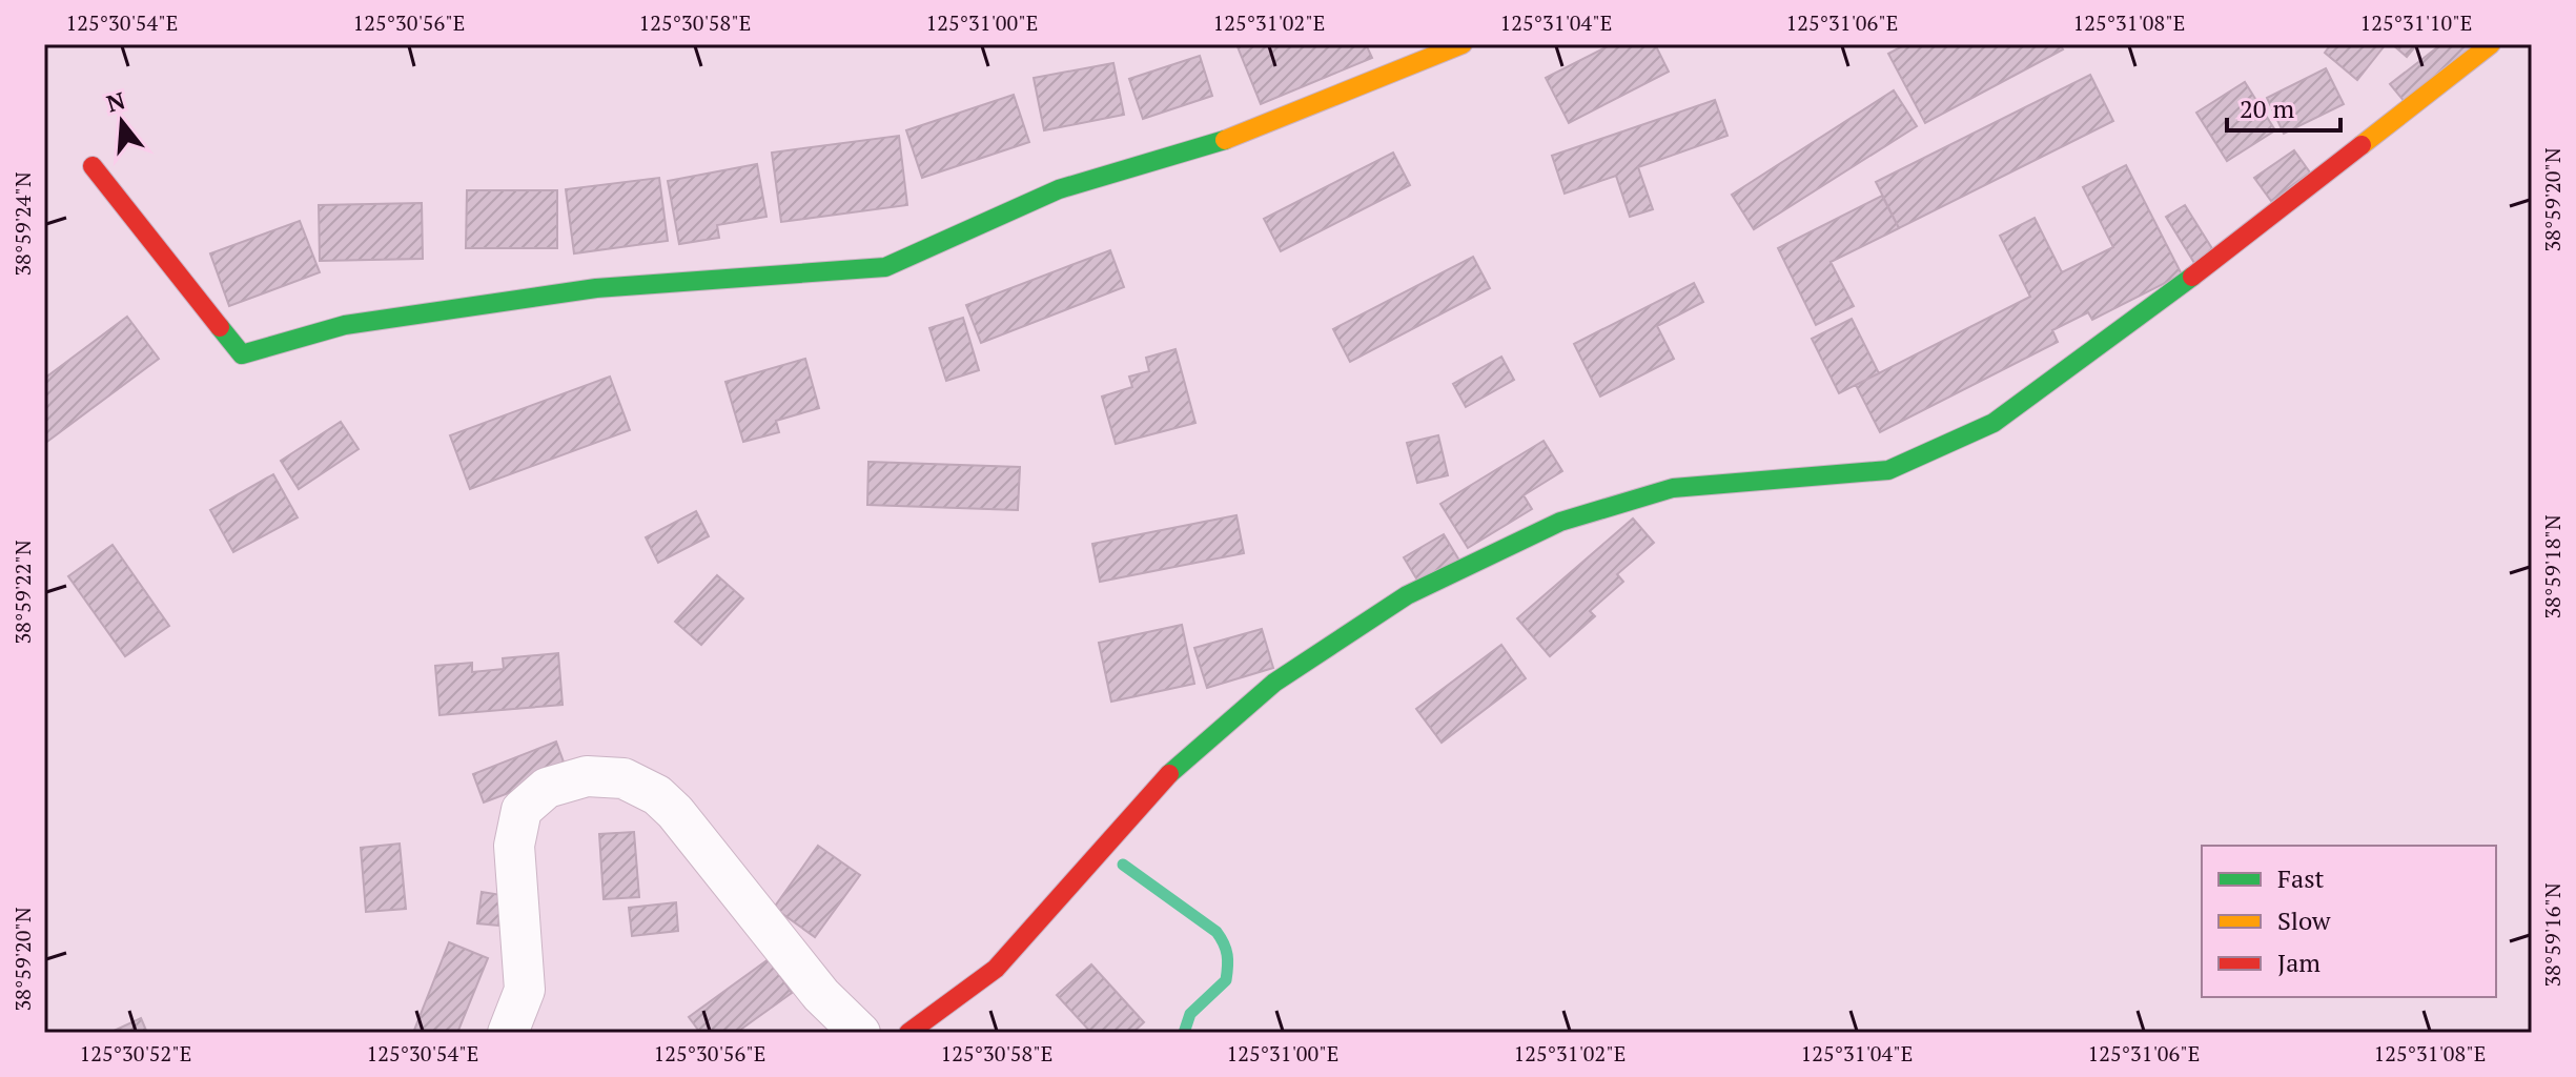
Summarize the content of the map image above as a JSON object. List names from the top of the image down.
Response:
{
  "legend": ["Fast", "Slow", "Jam"],
  "scale_bar": "20 m",
  "north": "top",
  "coordinates": [
    "125°30'54\"E",
    "125°30'56\"E",
    "125°30'58\"E",
    "125°31'00\"E",
    "125°31'02\"E",
    "125°31'04\"E",
    "125°31'06\"E",
    "125°31'08\"E",
    "125°31'10\"E",
    "38°59'20\"N",
    "38°59'24\"N",
    "38°59'18\"N",
    "38°59'22\"N",
    "38°59'16\"N",
    "125°30'52\"E"
  ]
}
